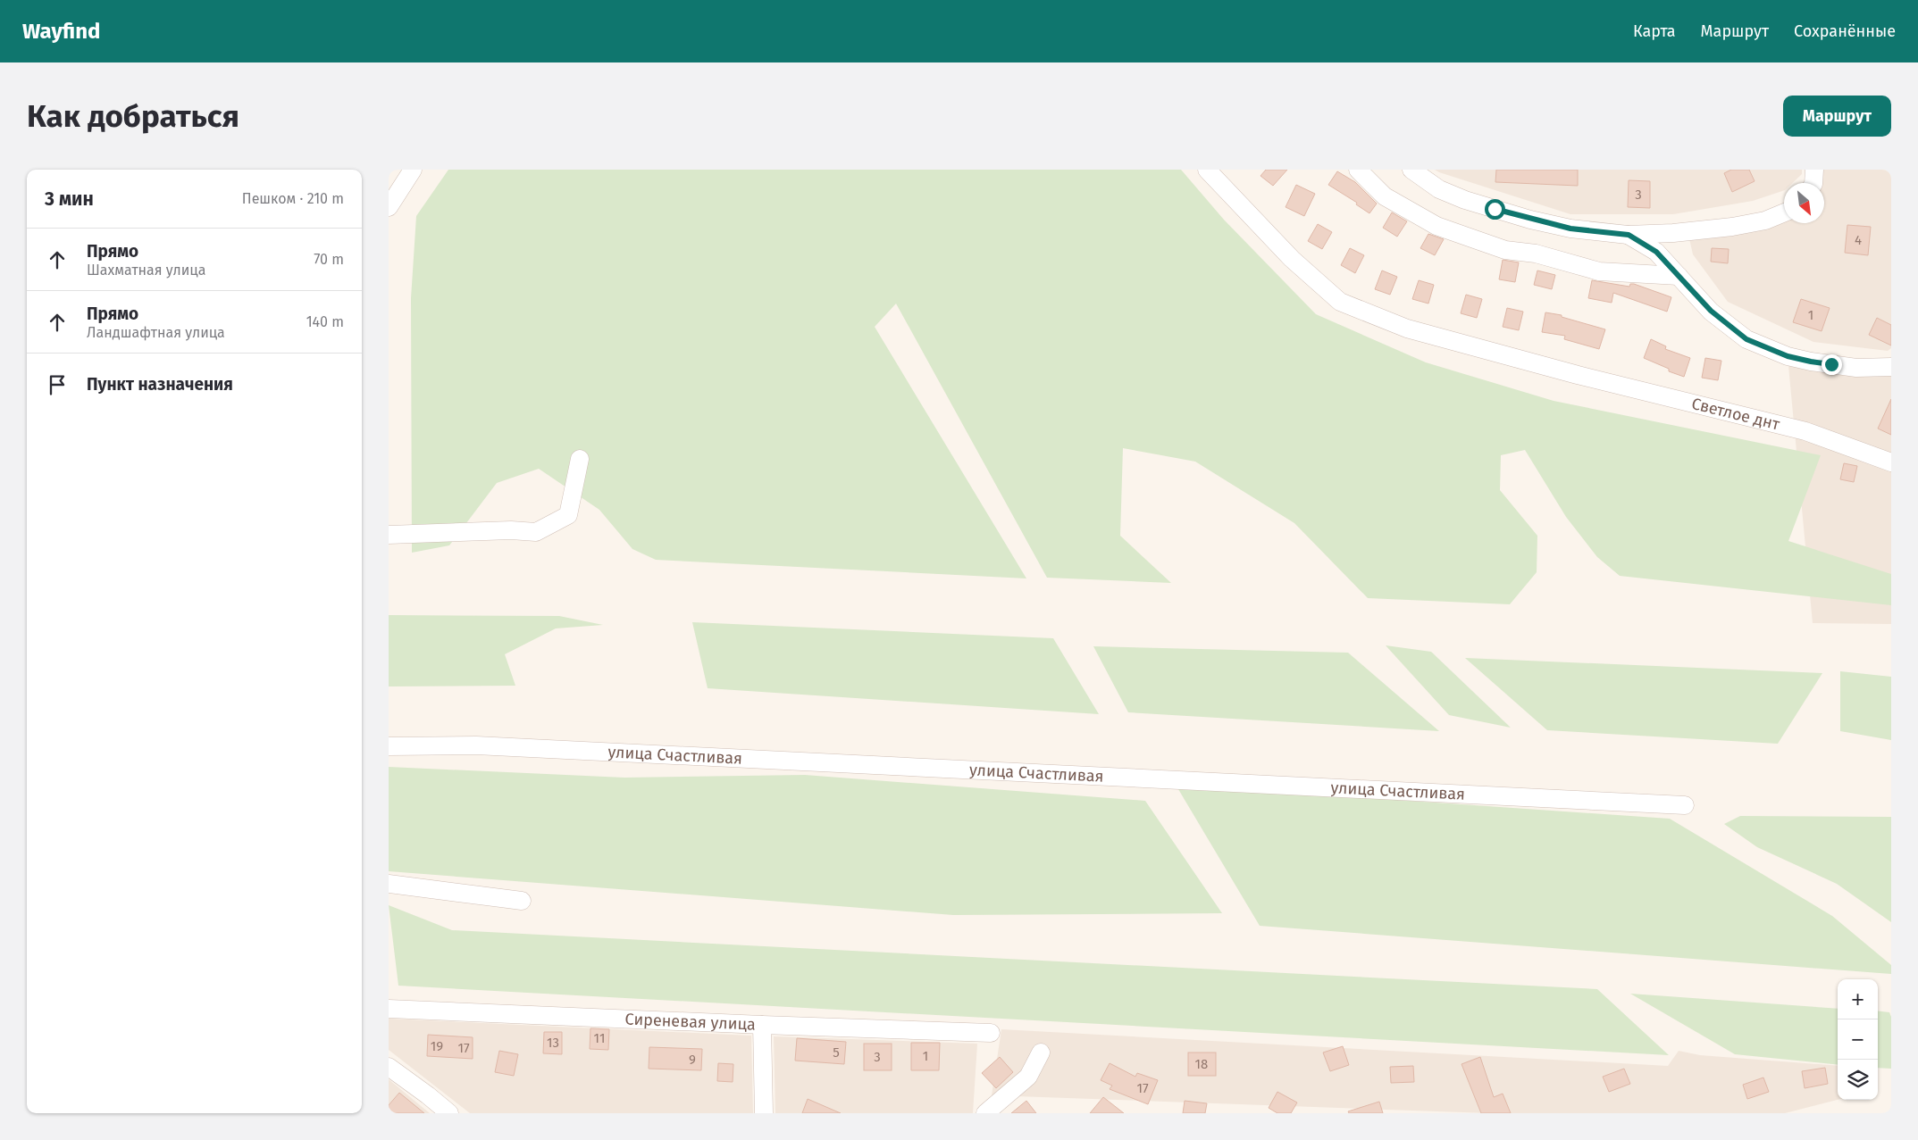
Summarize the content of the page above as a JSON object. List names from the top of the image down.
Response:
{
  "streets": {
    "street": ["Светлое днт", "улица Счастливая", "Сиреневая улица"]
  },
  "house_numbers": [
    "3",
    "4",
    "1",
    "11",
    "13",
    "19",
    "17",
    "5",
    "1",
    "3",
    "9",
    "18",
    "17"
  ],
  "north": "bottom right",
  "page": {
    "header": "Wayfind",
    "nav": ["Карта", "Маршрут", "Сохранённые"],
    "buttons": "Маршрут",
    "title": "Как добраться",
    "heading": ["3 мин", "Пешком · 210 m"],
    "list": [
      ["Прямо", "Шахматная улица", "70 m"],
      ["Прямо", "Ландшафтная улица", "140 m"],
      "Пункт назначения"
    ],
    "map_buttons": ["+", "−"]
  }
}
